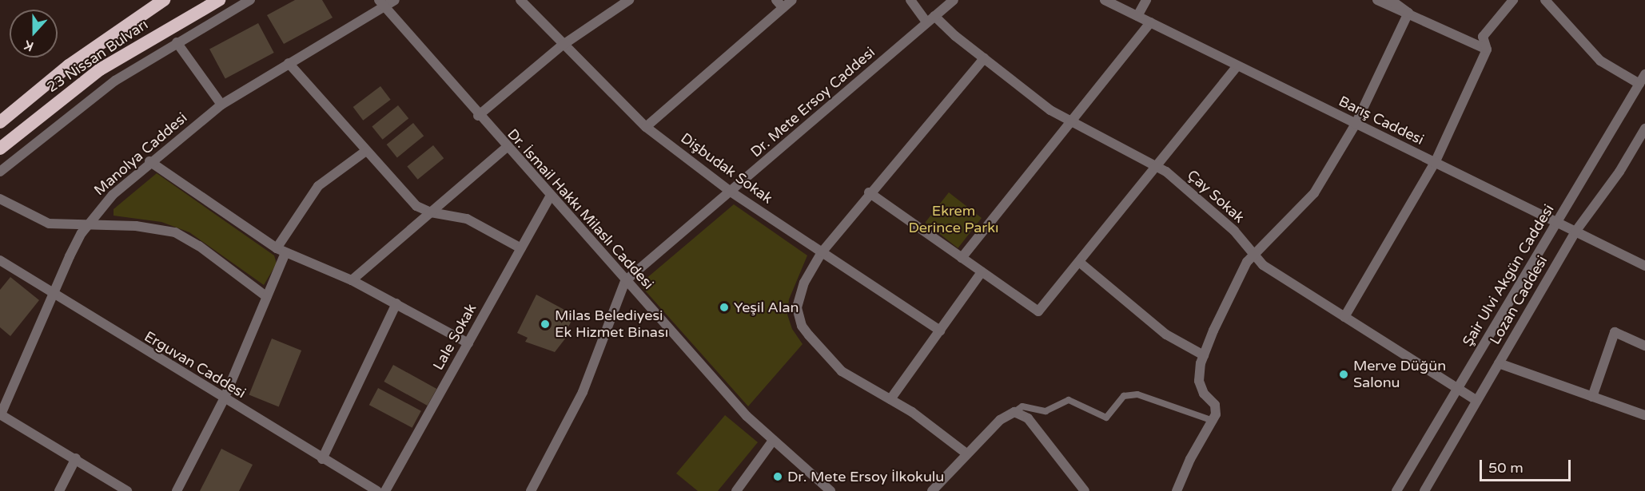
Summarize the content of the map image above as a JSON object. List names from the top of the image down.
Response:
{
  "streets": {
    "highway": ["23 Nissan Bulvarı"],
    "street": [
      "Dr. Mete Ersoy Caddesi",
      "Barış Caddesi",
      "Manolya Caddesi",
      "Dişbudak Sokak",
      "Çay Sokak",
      "Dr. İsmail Hakkı Milaslı Caddesi",
      "Şair Ulvi Akgün Caddesi",
      "Lozan Caddesi",
      "Lale Sokak",
      "Erguvan Caddesi"
    ]
  },
  "crossings": [
    ["Dr. Mete Ersoy Caddesi", "Dişbudak Sokak"],
    ["Dr. Mete Ersoy Caddesi", "Çay Sokak"],
    ["Dr. Mete Ersoy Caddesi", "Dr. İsmail Hakkı Milaslı Caddesi"],
    ["Barış Caddesi", "Şair Ulvi Akgün Caddesi"],
    ["Barış Caddesi", "Lozan Caddesi"],
    ["Manolya Caddesi", "Dr. İsmail Hakkı Milaslı Caddesi"],
    ["Manolya Caddesi", "Erguvan Caddesi"],
    ["Çay Sokak", "Şair Ulvi Akgün Caddesi"],
    ["Çay Sokak", "Lozan Caddesi"],
    ["Dr. İsmail Hakkı Milaslı Caddesi", "Lale Sokak"]
  ],
  "parks": ["Ekrem Derince Parkı"],
  "places": [
    "Yeşil Alan",
    "Milas Belediyesi Ek Hizmet Binası",
    "Merve Düğün Salonu",
    "Dr. Mete Ersoy İlkokulu"
  ],
  "scale_bar": "50 m",
  "north": "bottom"
}
